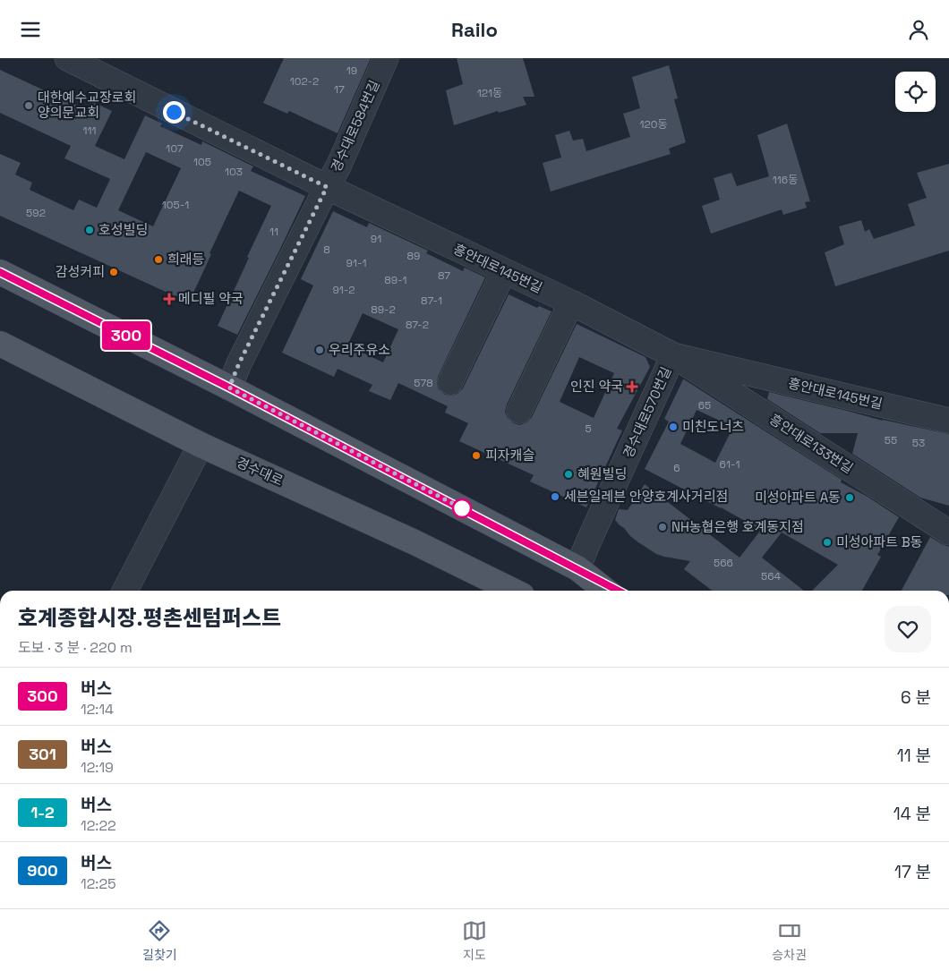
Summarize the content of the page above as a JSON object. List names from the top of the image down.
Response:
{
  "streets": {
    "main road": ["경수대로"],
    "street": [
      "경수대로584번길",
      "흥안대로145번길",
      "경수대로570번길",
      "흥안대로133번길"
    ]
  },
  "crossings": [
    ["경수대로584번길", "흥안대로145번길"],
    ["흥안대로145번길", "경수대로570번길"],
    ["흥안대로145번길", "흥안대로133번길"],
    ["경수대로570번길", "흥안대로133번길"]
  ],
  "places": {
    "other": [
      "대한예수교장로회 양의문교회",
      "호성빌딩",
      "희래등",
      "감성커피",
      "우리주유소",
      "미친도너츠",
      "피자캐슬",
      "혜원빌딩",
      "세븐일레븐 안양호계사거리점",
      "미성아파트 A동",
      "NH농협은행 호계동지점",
      "미성아파트 B동"
    ],
    "health": ["메디필 약국", "인진 약국"]
  },
  "lines": ["bus line 300"],
  "house_numbers": [
    "19",
    "102-2",
    "17",
    "121동",
    "120동",
    "111",
    "107",
    "105",
    "103",
    "116동",
    "105-1",
    "592",
    "11",
    "91",
    "8",
    "89",
    "91-1",
    "87",
    "89-1",
    "91-2",
    "87-1",
    "89-2",
    "87-2",
    "578",
    "65",
    "5",
    "55",
    "53",
    "61-1",
    "6",
    "566",
    "564"
  ],
  "page": {
    "header": "Railo",
    "on_map": "300",
    "heading": ["호계종합시장.평촌센텀퍼스트", "도보 · 3 분 · 220 m"],
    "list": [
      {
        "mark": "300",
        "name": "버스",
        "note": "12:14",
        "value": "6 분"
      },
      {
        "mark": "301",
        "name": "버스",
        "note": "12:19",
        "value": "11 분"
      },
      {
        "mark": "1-2",
        "name": "버스",
        "note": "12:22",
        "value": "14 분"
      },
      {
        "mark": "900",
        "name": "버스",
        "note": "12:25",
        "value": "17 분"
      }
    ],
    "tabs": ["길찾기", "지도", "승차권"]
  }
}
